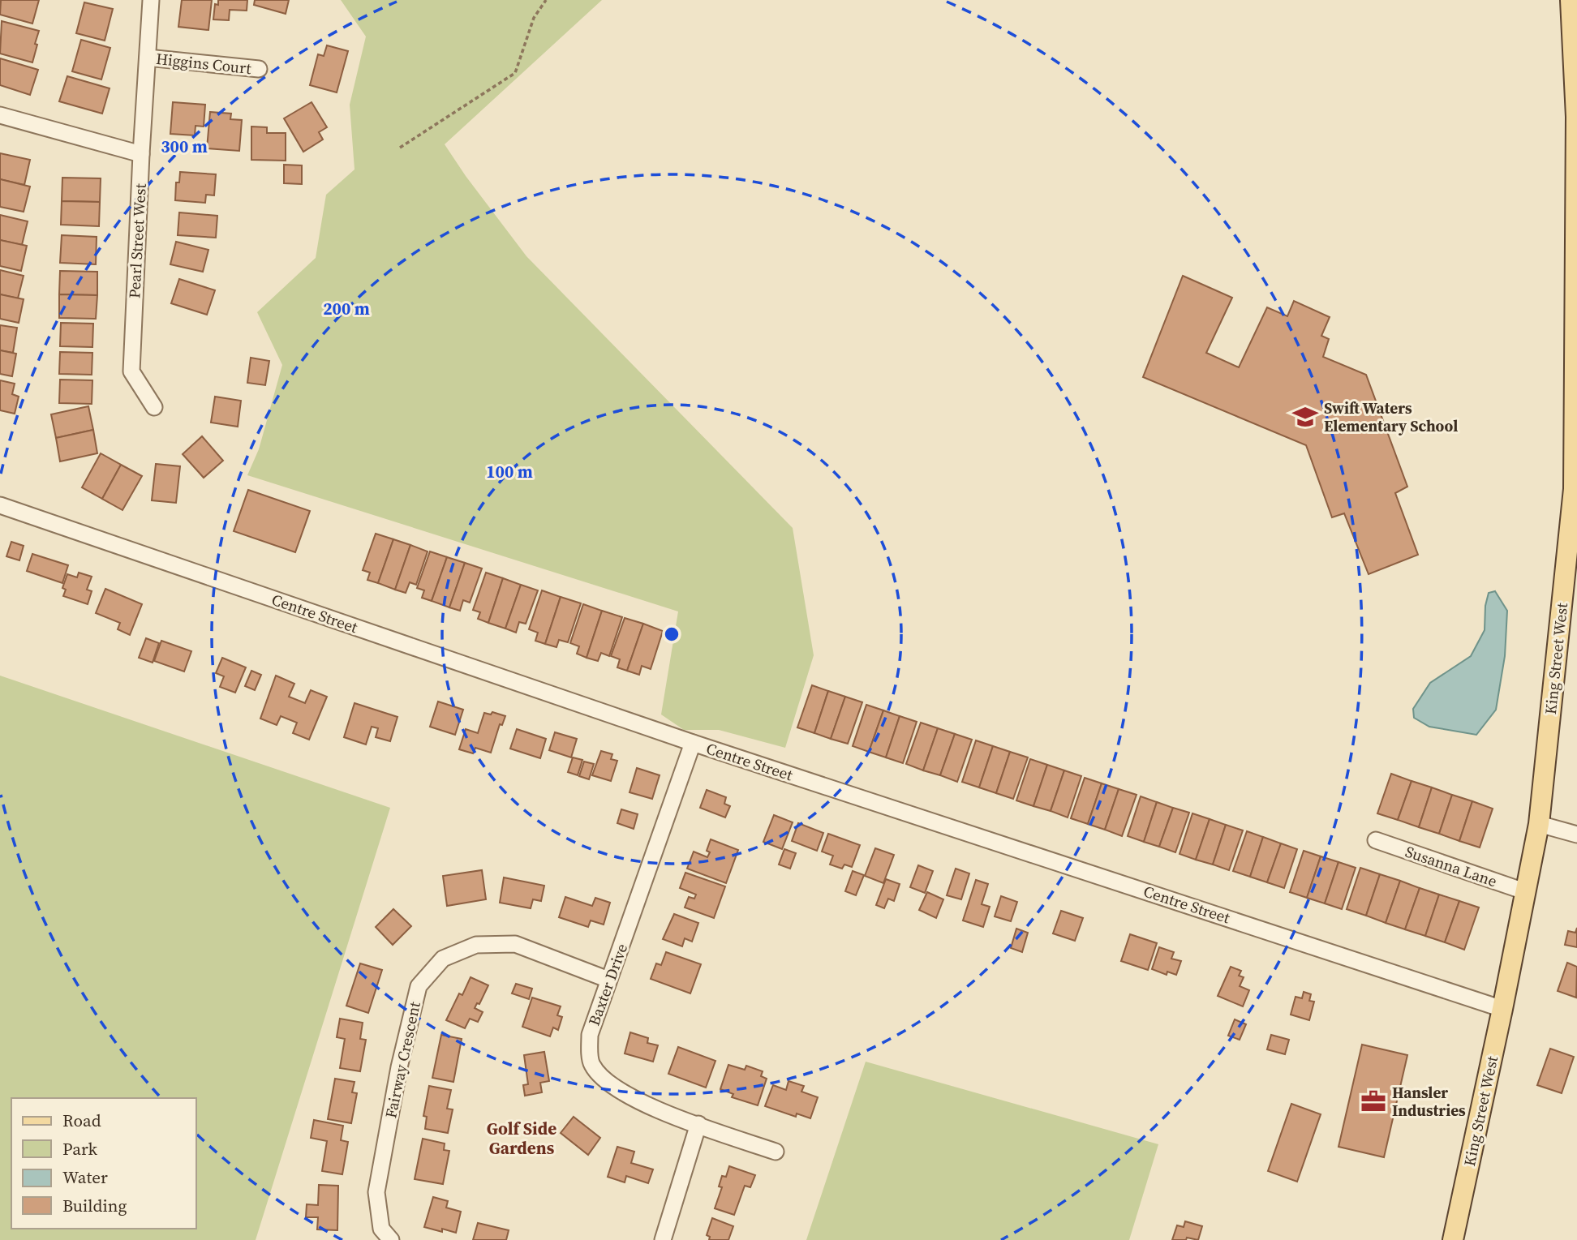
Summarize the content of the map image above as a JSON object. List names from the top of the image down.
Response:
{
  "streets": {
    "main road": ["King Street West"],
    "street": [
      "Higgins Court",
      "Pearl Street West",
      "Centre Street",
      "Susanna Lane",
      "Baxter Drive",
      "Fairway Crescent"
    ]
  },
  "crossings": [
    ["Higgins Court", "Pearl Street West"],
    ["Centre Street", "King Street West"],
    ["Centre Street", "Baxter Drive"],
    ["King Street West", "Susanna Lane"],
    ["Baxter Drive", "Fairway Crescent"]
  ],
  "districts": ["Golf Side Gardens"],
  "places": {
    "school or university": ["Swift Waters Elementary School"],
    "office": ["Hansler Industries"]
  },
  "legend": [
    "Road",
    "Park",
    "Water",
    "Building"
  ],
  "rings": ["300 m", "200 m", "100 m"]
}
